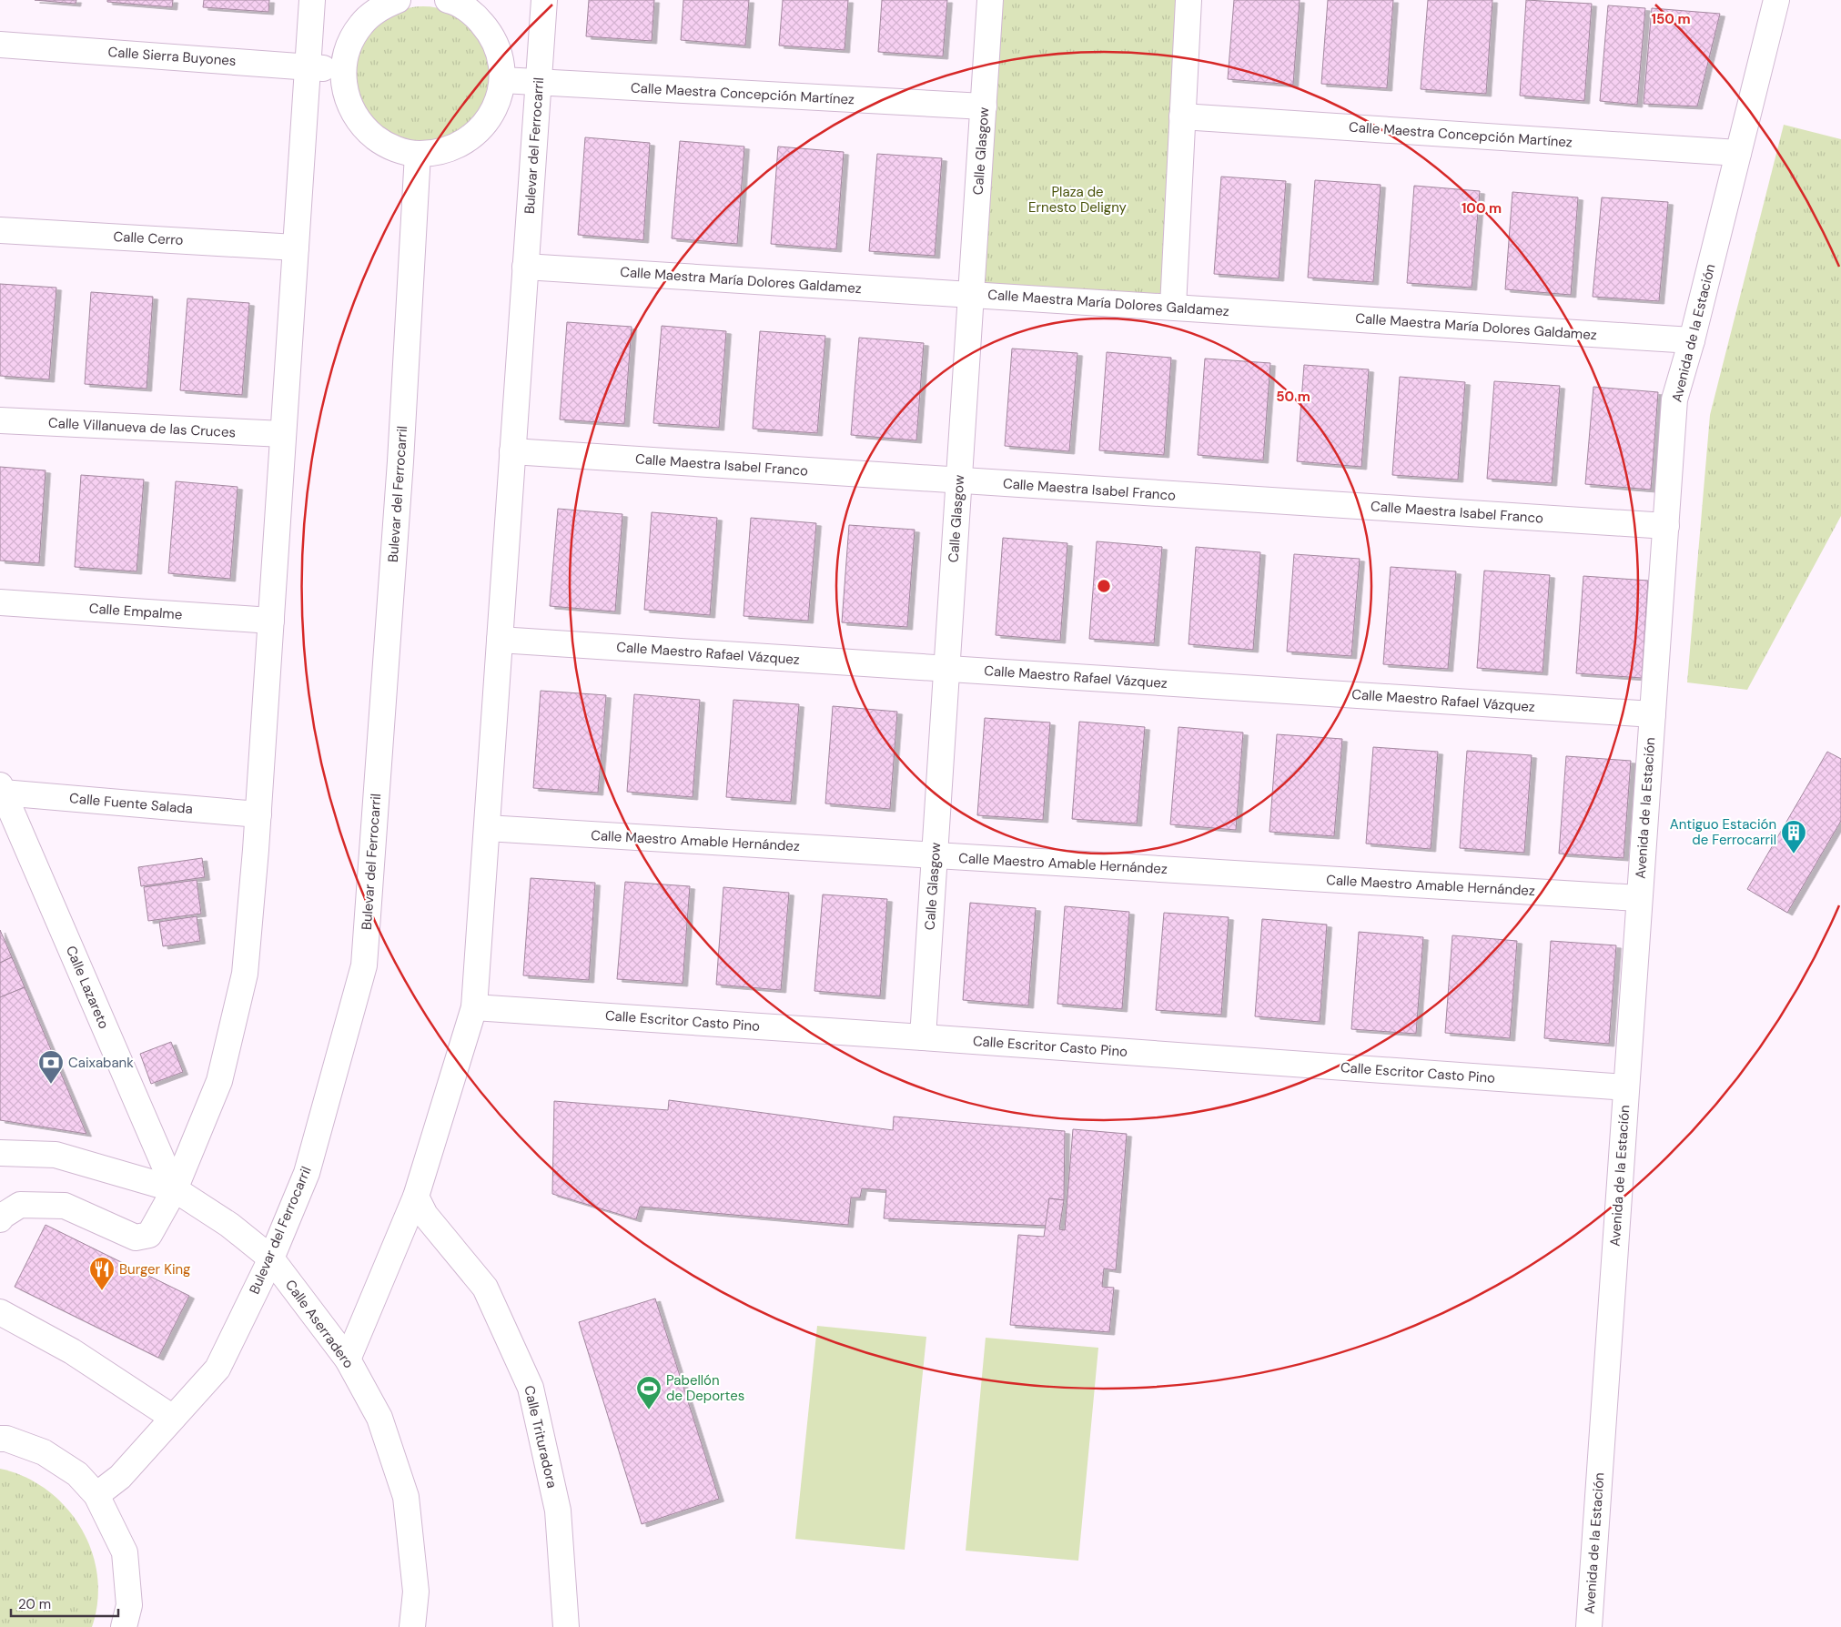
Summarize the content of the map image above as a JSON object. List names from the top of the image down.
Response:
{
  "streets": {
    "street": [
      "Calle Sierra Buyones",
      "Calle Maestra Concepción Martínez",
      "Bulevar del Ferrocarril",
      "Calle Glasgow",
      "Calle Cerro",
      "Calle Maestra María Dolores Galdamez",
      "Avenida de la Estación",
      "Calle Villanueva de las Cruces",
      "Calle Maestra Isabel Franco",
      "Calle Empalme",
      "Calle Maestro Rafael Vázquez",
      "Calle Fuente Salada",
      "Calle Maestro Amable Hernández",
      "Calle Lazareto",
      "Calle Escritor Casto Pino",
      "Calle Aserradero",
      "Calle Trituradora"
    ]
  },
  "crossings": [
    ["Calle Maestra Concepción Martínez", "Bulevar del Ferrocarril"],
    ["Calle Maestra Concepción Martínez", "Calle Glasgow"],
    ["Calle Maestra Concepción Martínez", "Avenida de la Estación"],
    ["Bulevar del Ferrocarril", "Calle Maestra María Dolores Galdamez"],
    ["Bulevar del Ferrocarril", "Calle Maestra Isabel Franco"],
    ["Bulevar del Ferrocarril", "Calle Maestro Rafael Vázquez"],
    ["Bulevar del Ferrocarril", "Calle Maestro Amable Hernández"],
    ["Bulevar del Ferrocarril", "Calle Escritor Casto Pino"],
    ["Bulevar del Ferrocarril", "Calle Aserradero"],
    ["Bulevar del Ferrocarril", "Calle Trituradora"],
    ["Calle Glasgow", "Calle Maestra María Dolores Galdamez"],
    ["Calle Glasgow", "Calle Maestra Isabel Franco"],
    ["Calle Glasgow", "Calle Maestro Rafael Vázquez"],
    ["Calle Glasgow", "Calle Maestro Amable Hernández"],
    ["Calle Glasgow", "Calle Escritor Casto Pino"],
    ["Calle Maestra María Dolores Galdamez", "Avenida de la Estación"],
    ["Avenida de la Estación", "Calle Maestra Isabel Franco"],
    ["Avenida de la Estación", "Calle Maestro Rafael Vázquez"],
    ["Avenida de la Estación", "Calle Maestro Amable Hernández"],
    ["Avenida de la Estación", "Calle Escritor Casto Pino"],
    ["Calle Fuente Salada", "Calle Lazareto"],
    ["Calle Lazareto", "Calle Aserradero"]
  ],
  "parks": ["Plaza de Ernesto Deligny"],
  "places": {
    "building": ["Antiguo Estación de Ferrocarril"],
    "bank": ["Caixabank"],
    "restaurant": ["Burger King"],
    "sports": ["Pabellón de Deportes"]
  },
  "scale_bar": "20 m",
  "rings": ["150 m", "100 m", "50 m"]
}
